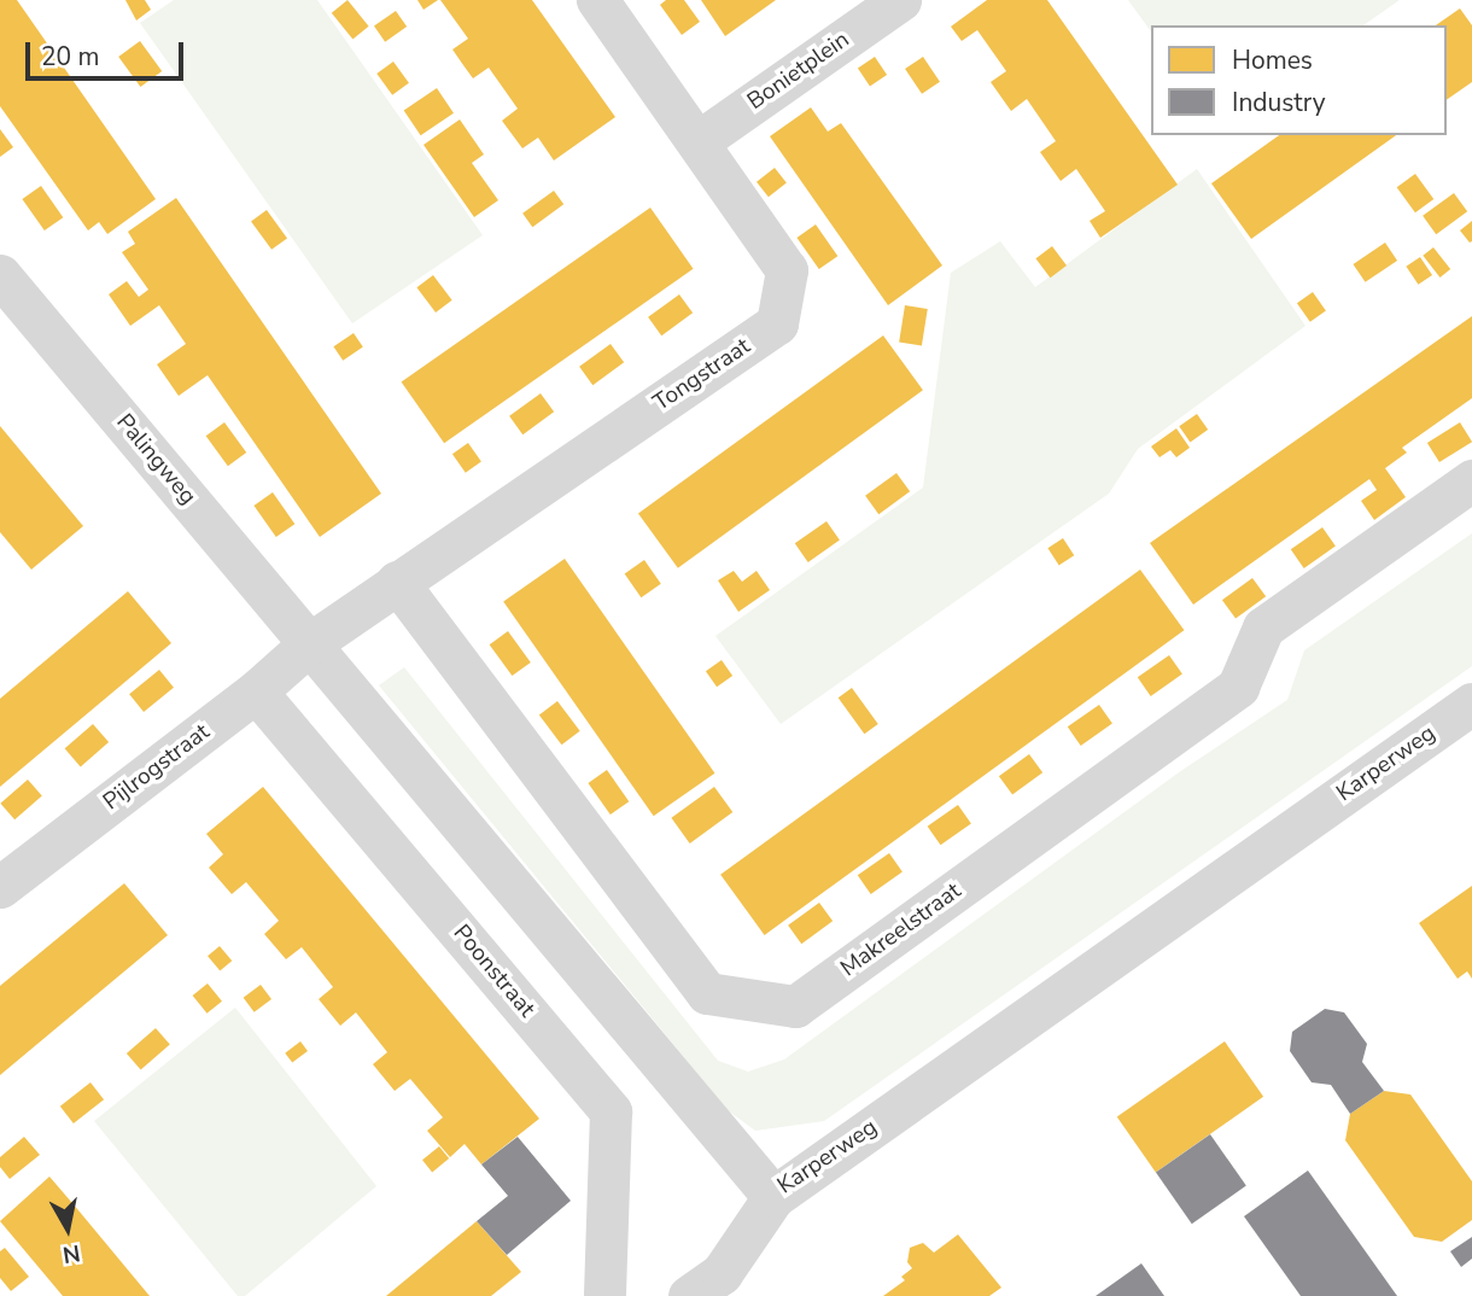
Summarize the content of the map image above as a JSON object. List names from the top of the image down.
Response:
{
  "streets": {
    "street": [
      "Bonietplein",
      "Tongstraat",
      "Palingweg",
      "Karperweg",
      "Pijlrogstraat",
      "Makreelstraat",
      "Poonstraat"
    ]
  },
  "crossings": [
    ["Bonietplein", "Tongstraat"],
    ["Tongstraat", "Palingweg"],
    ["Tongstraat", "Karperweg"],
    ["Tongstraat", "Pijlrogstraat"],
    ["Tongstraat", "Makreelstraat"],
    ["Palingweg", "Karperweg"],
    ["Palingweg", "Pijlrogstraat"],
    ["Karperweg", "Pijlrogstraat"],
    ["Pijlrogstraat", "Poonstraat"]
  ],
  "legend": ["Homes", "Industry"],
  "scale_bar": "20 m",
  "north": "bottom"
}
